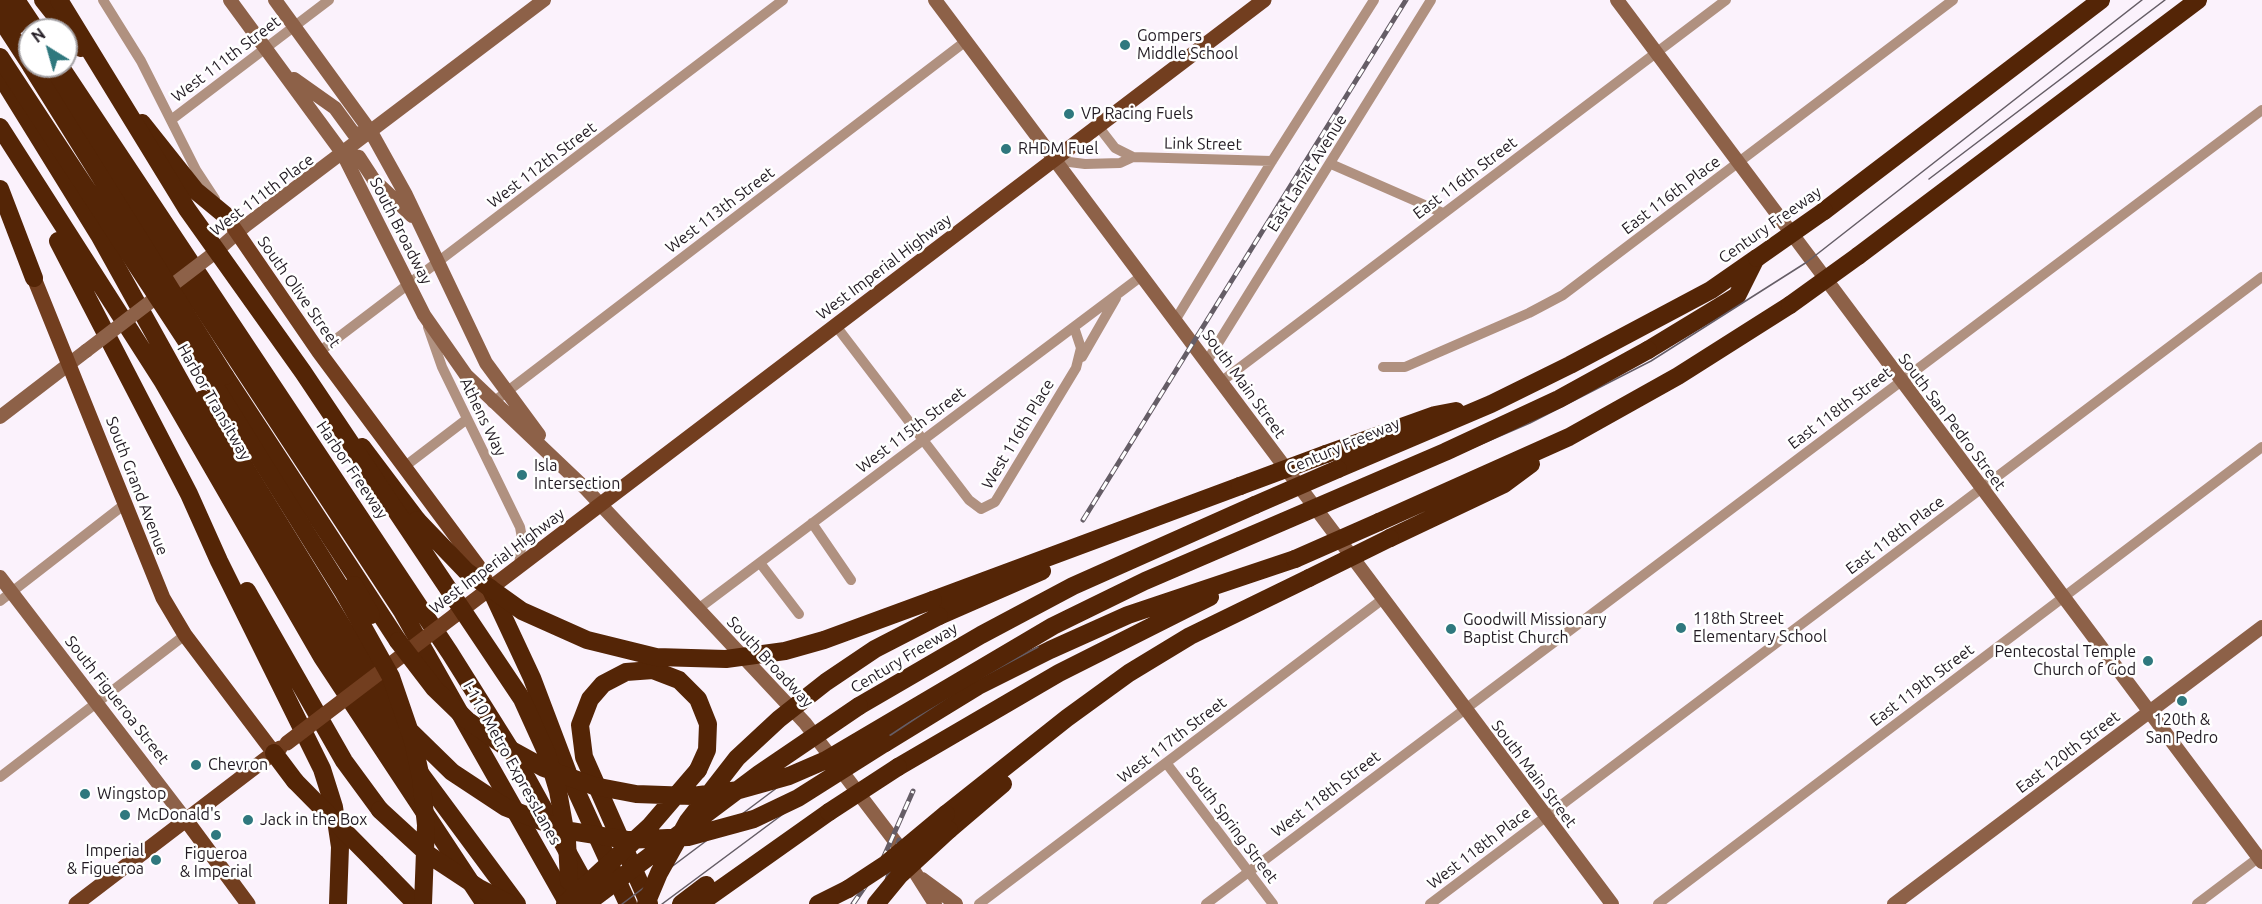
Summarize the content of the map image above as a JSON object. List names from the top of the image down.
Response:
{
  "streets": {
    "highway": [
      "Century Freeway",
      "Harbor Transitway",
      "Harbor Freeway",
      "I-110 Metro ExpressLanes"
    ],
    "main road": [
      "West 111th Place",
      "South Broadway",
      "West Imperial Highway",
      "South Olive Street",
      "South Main Street",
      "South San Pedro Street",
      "South Grand Avenue",
      "South Figueroa Street",
      "East 120th Street"
    ],
    "street": [
      "West 111th Street",
      "Link Street",
      "West 112th Street",
      "East Lanzit Avenue",
      "East 116th Street",
      "East 116th Place",
      "West 113th Street",
      "East 118th Street",
      "Athens Way",
      "West 115th Street",
      "West 116th Place",
      "East 118th Place",
      "East 119th Street",
      "West 117th Street",
      "West 118th Street",
      "South Spring Street",
      "West 118th Place"
    ]
  },
  "crossings": [
    ["West 111th Street", "South Broadway"],
    ["West 111th Street", "South Olive Street"],
    ["Link Street", "West Imperial Highway"],
    ["Link Street", "South Main Street"],
    ["West 112th Street", "South Broadway"],
    ["West 112th Street", "South Olive Street"],
    ["East Lanzit Avenue", "South Main Street"],
    ["East 116th Street", "South Main Street"],
    ["East 116th Street", "South San Pedro Street"],
    ["West 111th Place", "South Broadway"],
    ["West 111th Place", "South Olive Street"],
    ["West 111th Place", "South Grand Avenue"],
    ["East 116th Place", "South San Pedro Street"],
    ["West 113th Street", "South Broadway"],
    ["West 113th Street", "South Main Street"],
    ["South Broadway", "West Imperial Highway"],
    ["South Broadway", "Athens Way"],
    ["South Broadway", "West 115th Street"],
    ["West Imperial Highway", "South Olive Street"],
    ["West Imperial Highway", "South Main Street"],
    ["West Imperial Highway", "Athens Way"],
    ["West Imperial Highway", "South Grand Avenue"],
    ["West Imperial Highway", "South Figueroa Street"],
    ["South Main Street", "East 118th Street"],
    ["South Main Street", "West 115th Street"],
    ["South Main Street", "East 118th Place"],
    ["South Main Street", "West 117th Street"],
    ["South Main Street", "West 118th Street"],
    ["South Main Street", "West 118th Place"],
    ["East 118th Street", "South San Pedro Street"],
    ["East 118th Street", "West 118th Street"],
    ["South San Pedro Street", "East 118th Place"],
    ["South San Pedro Street", "East 119th Street"],
    ["South San Pedro Street", "East 120th Street"],
    ["West 115th Street", "West 116th Place"],
    ["East 118th Place", "West 118th Place"],
    ["West 117th Street", "South Spring Street"],
    ["West 118th Street", "South Spring Street"]
  ],
  "places": [
    "Gompers Middle School",
    "VP Racing Fuels",
    "RHDM Fuel",
    "Isla Intersection",
    "118th Street Elementary School",
    "Goodwill Missionary Baptist Church",
    "Pentecostal Temple Church of God",
    "120th & San Pedro",
    "Chevron",
    "Wingstop",
    "McDonald's",
    "Jack in the Box",
    "Figueroa & Imperial",
    "Imperial & Figueroa"
  ],
  "north": "top left"
}
